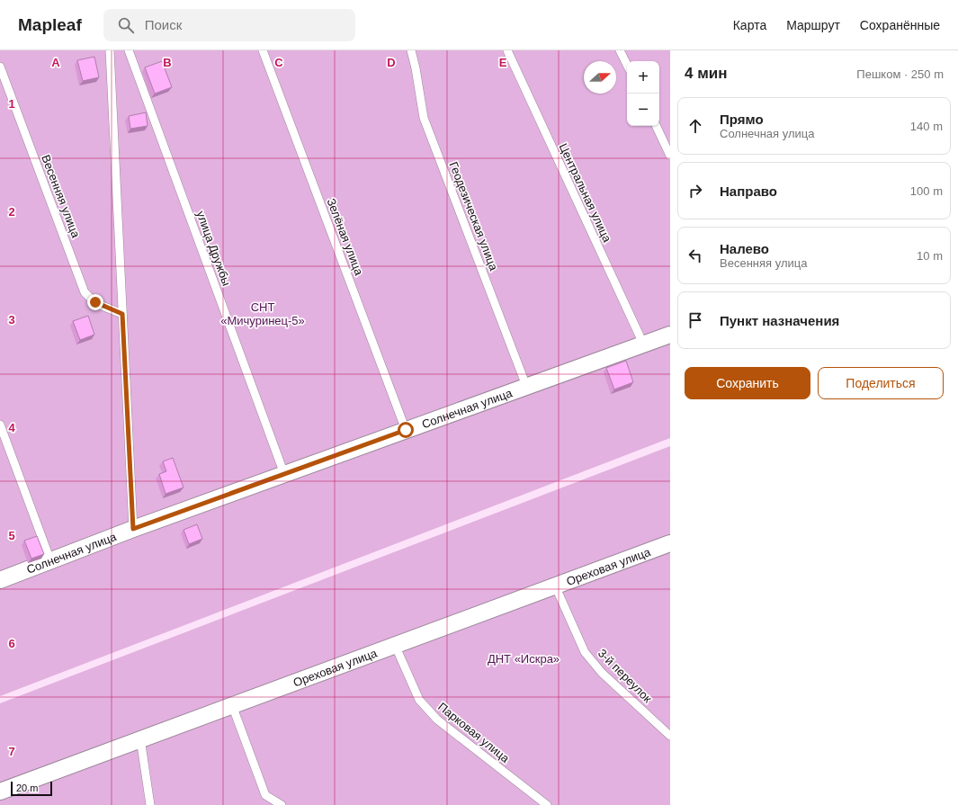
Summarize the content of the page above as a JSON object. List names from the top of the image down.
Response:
{
  "streets": {
    "street": ["Солнечная улица", "Ореховая улица"],
    "lane": [
      "Центральная улица",
      "Весенняя улица",
      "Геодезическая улица",
      "Зелёная улица",
      "улица Дружбы",
      "3-й переулок",
      "Парковая улица"
    ]
  },
  "crossings": [
    ["Центральная улица", "Солнечная улица"],
    ["Геодезическая улица", "Солнечная улица"],
    ["Зелёная улица", "Солнечная улица"],
    ["улица Дружбы", "Солнечная улица"],
    ["Ореховая улица", "3-й переулок"],
    ["Ореховая улица", "Парковая улица"]
  ],
  "parks": ["СНТ «Мичуринец-5»", "ДНТ «Искра»"],
  "scale_bar": "20 m",
  "north": "right",
  "page": {
    "header": "Mapleaf",
    "search": "Поиск",
    "nav": ["Карта", "Маршрут", "Сохранённые"],
    "heading": ["4 мин", "Пешком · 250 m"],
    "map_buttons": ["+", "−"],
    "list": [
      ["Прямо", "Солнечная улица", "140 m"],
      ["Направо", "100 m"],
      ["Налево", "Весенняя улица", "10 m"],
      "Пункт назначения"
    ],
    "buttons": ["Сохранить", "Поделиться"],
    "scale": "20 m"
  },
  "grid": {
    "columns": [
      "A",
      "B",
      "C",
      "D",
      "E"
    ],
    "rows": [
      "1",
      "2",
      "3",
      "4",
      "5",
      "6",
      "7"
    ]
  }
}
